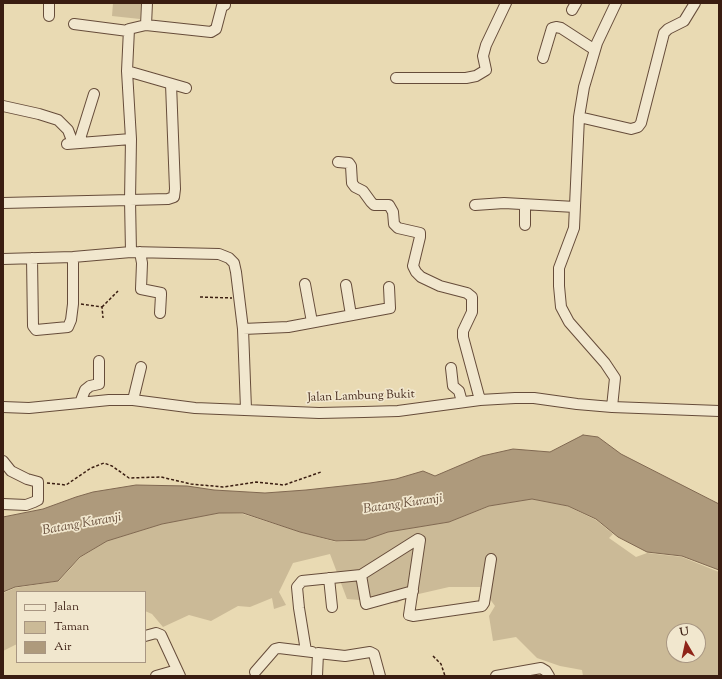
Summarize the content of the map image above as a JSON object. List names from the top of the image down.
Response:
{
  "streets": {
    "street": ["Jalan Lambung Bukit"]
  },
  "water": ["Batang Kuranji"],
  "legend": ["Jalan", "Taman", "Air"],
  "north": "top"
}
